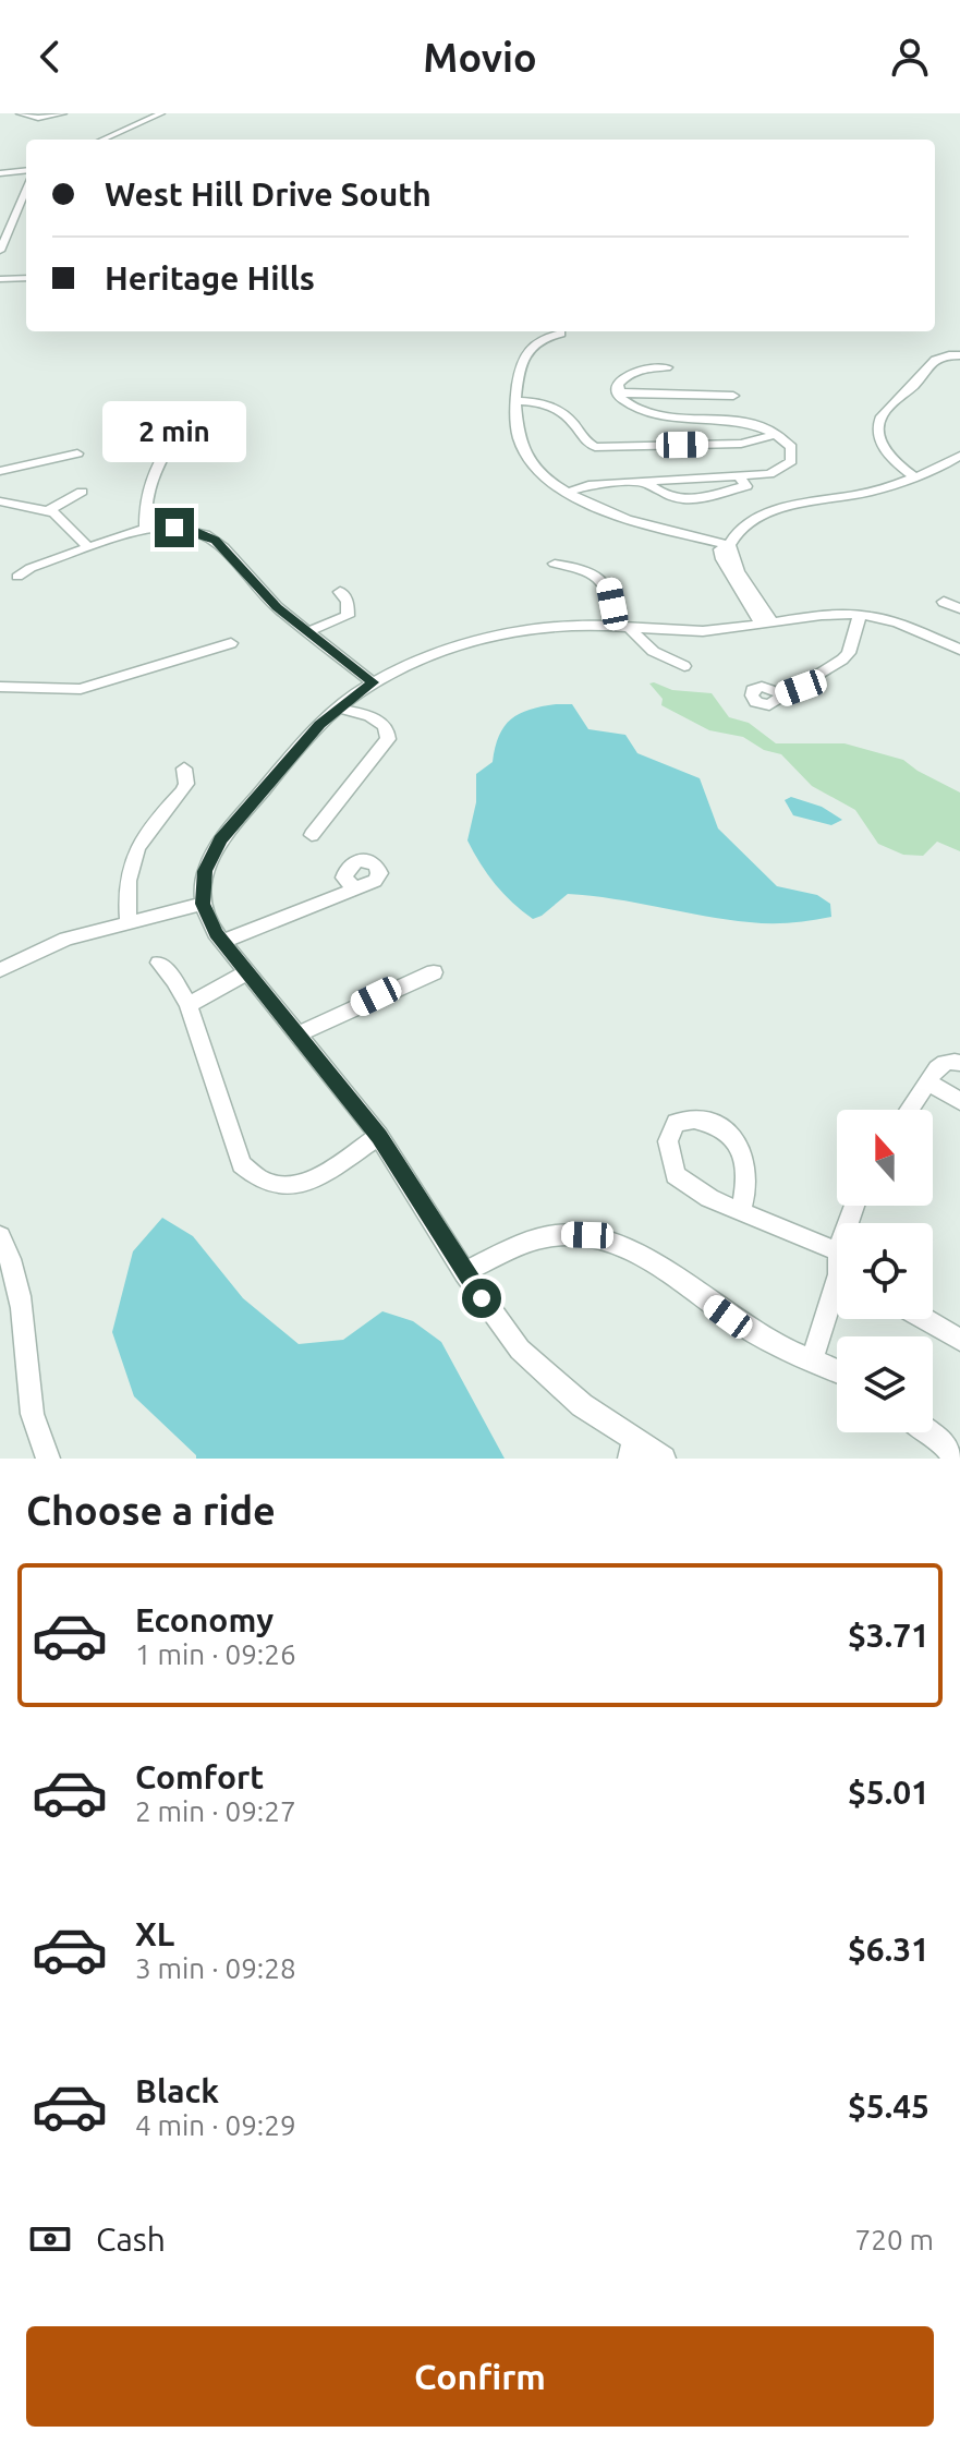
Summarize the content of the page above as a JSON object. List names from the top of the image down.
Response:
{
  "north": "top",
  "page": {
    "header": "Movio",
    "banner": ["West Hill Drive South", "Heritage Hills"],
    "bubble": "2 min",
    "heading": "Choose a ride",
    "list": [
      {
        "name": "Economy",
        "note": "1 min · 09:26",
        "value": "$3.71"
      },
      {
        "name": "Comfort",
        "note": "2 min · 09:27",
        "value": "$5.01"
      },
      {
        "name": "XL",
        "note": "3 min · 09:28",
        "value": "$6.31"
      },
      {
        "name": "Black",
        "note": "4 min · 09:29",
        "value": "$5.45"
      }
    ],
    "pay": ["Cash", "720 m"],
    "buttons": "Confirm"
  }
}
